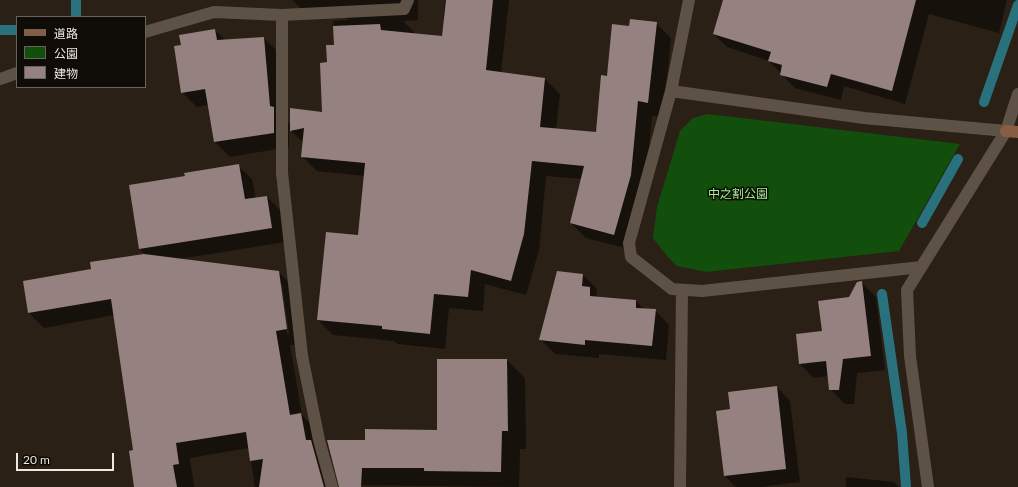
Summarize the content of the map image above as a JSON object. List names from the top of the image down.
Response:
{
  "parks": ["中之割公園"],
  "legend": ["道路", "公園", "建物"],
  "scale_bar": "20 m"
}
